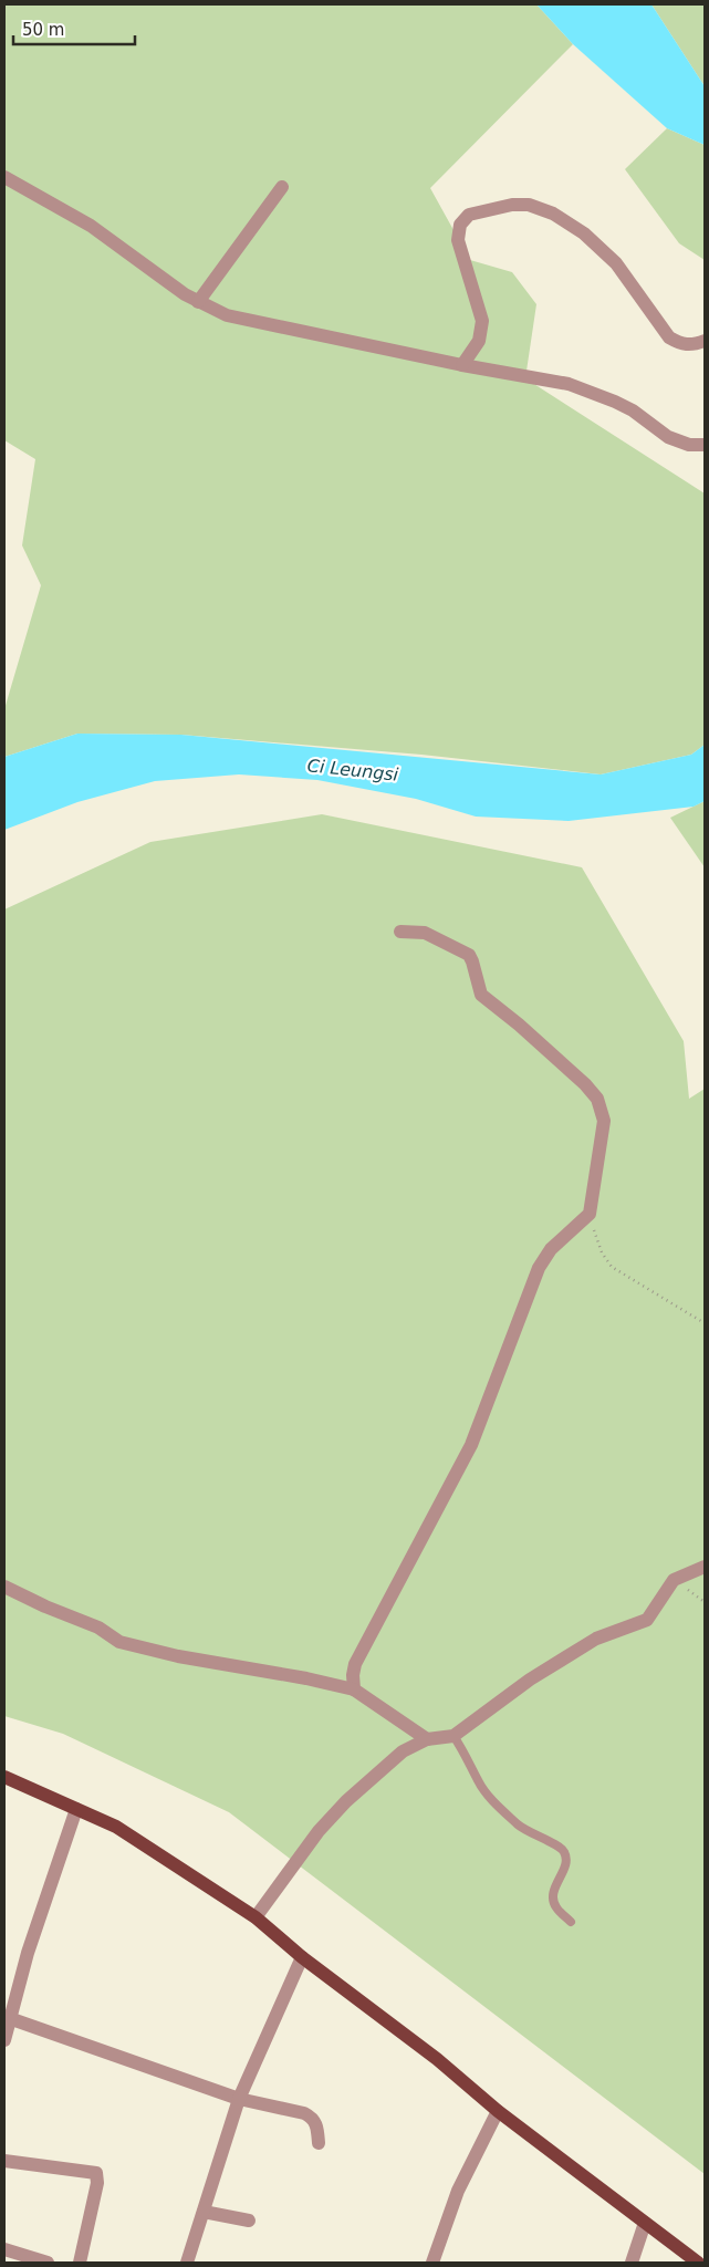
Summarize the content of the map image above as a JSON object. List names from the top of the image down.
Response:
{
  "water": ["Ci Leungsi"],
  "scale_bar": "50 m"
}
